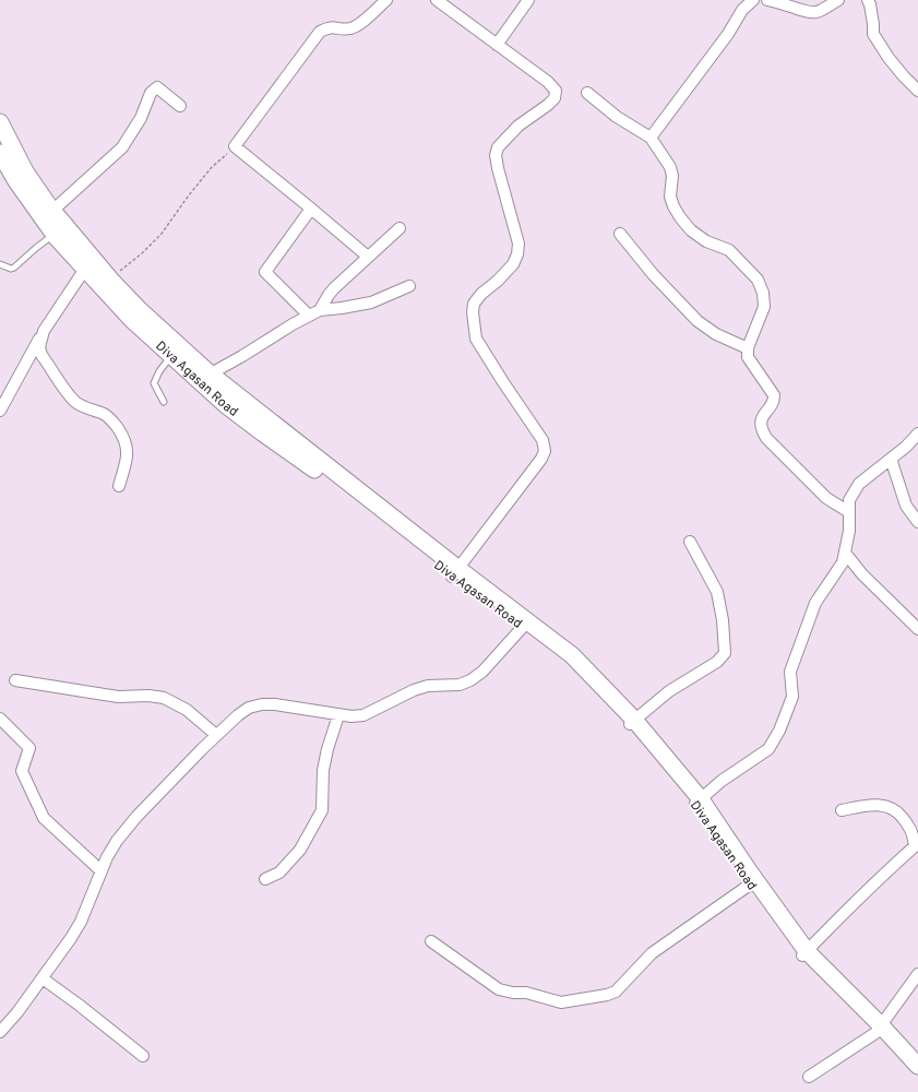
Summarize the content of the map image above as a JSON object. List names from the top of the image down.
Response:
{
  "streets": {
    "street": ["Diva Agasan Road"]
  }
}
